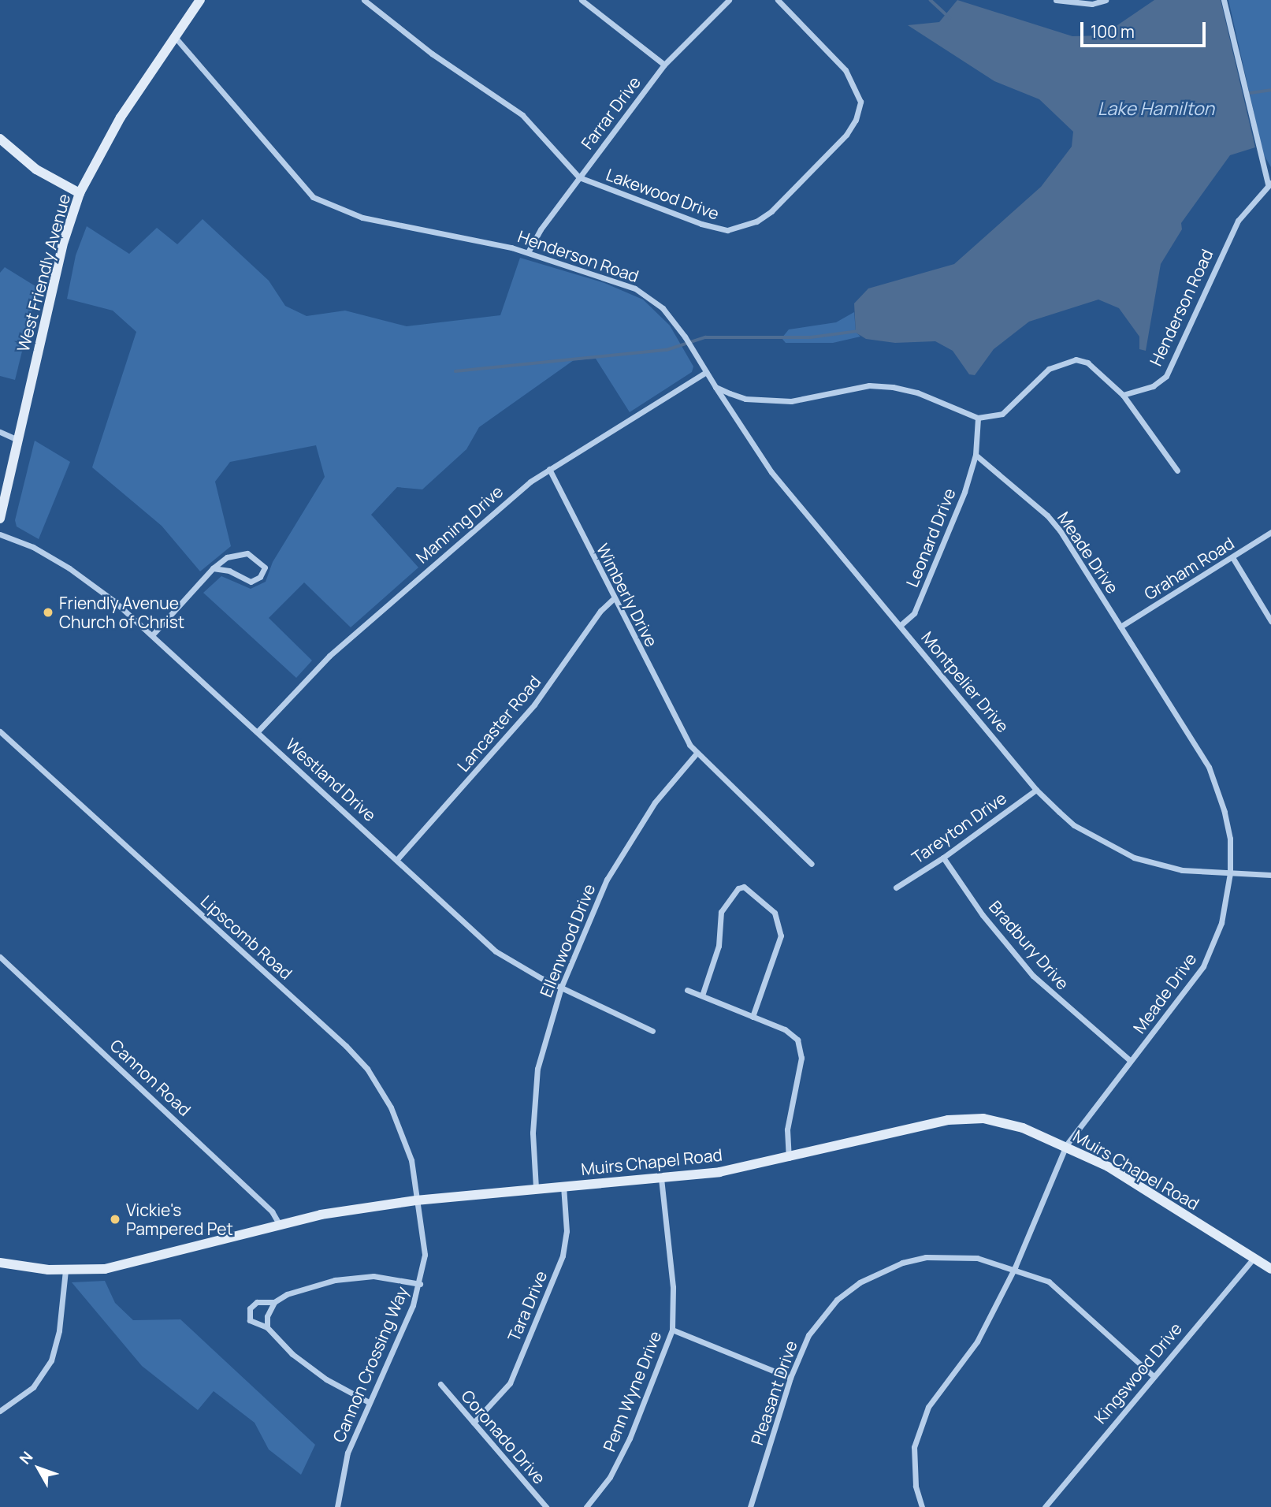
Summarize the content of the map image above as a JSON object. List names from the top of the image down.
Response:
{
  "streets": {
    "main road": ["West Friendly Avenue", "Muirs Chapel Road"],
    "street": [
      "Farrar Drive",
      "Lakewood Drive",
      "Henderson Road",
      "Manning Drive",
      "Leonard Drive",
      "Meade Drive",
      "Graham Road",
      "Wimberly Drive",
      "Montpelier Drive",
      "Lancaster Road",
      "Westland Drive",
      "Tareyton Drive",
      "Lipscomb Road",
      "Ellenwood Drive",
      "Bradbury Drive",
      "Cannon Road",
      "Tara Drive",
      "Cannon Crossing Way",
      "Kingswood Drive",
      "Penn Wyne Drive",
      "Pleasant Drive",
      "Coronado Drive"
    ]
  },
  "crossings": [
    ["Farrar Drive", "Lakewood Drive"],
    ["Farrar Drive", "Henderson Road"],
    ["Henderson Road", "West Friendly Avenue"],
    ["Henderson Road", "Manning Drive"],
    ["Henderson Road", "Montpelier Drive"],
    ["Manning Drive", "Wimberly Drive"],
    ["Manning Drive", "Westland Drive"],
    ["Leonard Drive", "Meade Drive"],
    ["Leonard Drive", "Montpelier Drive"],
    ["Meade Drive", "Graham Road"],
    ["Meade Drive", "Montpelier Drive"],
    ["Meade Drive", "Bradbury Drive"],
    ["Meade Drive", "Muirs Chapel Road"],
    ["Meade Drive", "Pleasant Drive"],
    ["Wimberly Drive", "Lancaster Road"],
    ["Wimberly Drive", "Ellenwood Drive"],
    ["Montpelier Drive", "Tareyton Drive"],
    ["Lancaster Road", "Westland Drive"],
    ["Westland Drive", "Ellenwood Drive"],
    ["Tareyton Drive", "Bradbury Drive"],
    ["Lipscomb Road", "Muirs Chapel Road"],
    ["Lipscomb Road", "Cannon Crossing Way"],
    ["Ellenwood Drive", "Muirs Chapel Road"],
    ["Cannon Road", "Muirs Chapel Road"],
    ["Muirs Chapel Road", "Tara Drive"],
    ["Muirs Chapel Road", "Cannon Crossing Way"],
    ["Muirs Chapel Road", "Kingswood Drive"],
    ["Muirs Chapel Road", "Penn Wyne Drive"],
    ["Tara Drive", "Coronado Drive"],
    ["Kingswood Drive", "Pleasant Drive"]
  ],
  "water": ["Lake Hamilton"],
  "places": ["Friendly Avenue Church of Christ", "Vickie's Pampered Pet"],
  "scale_bar": "100 m",
  "north": "top left"
}
